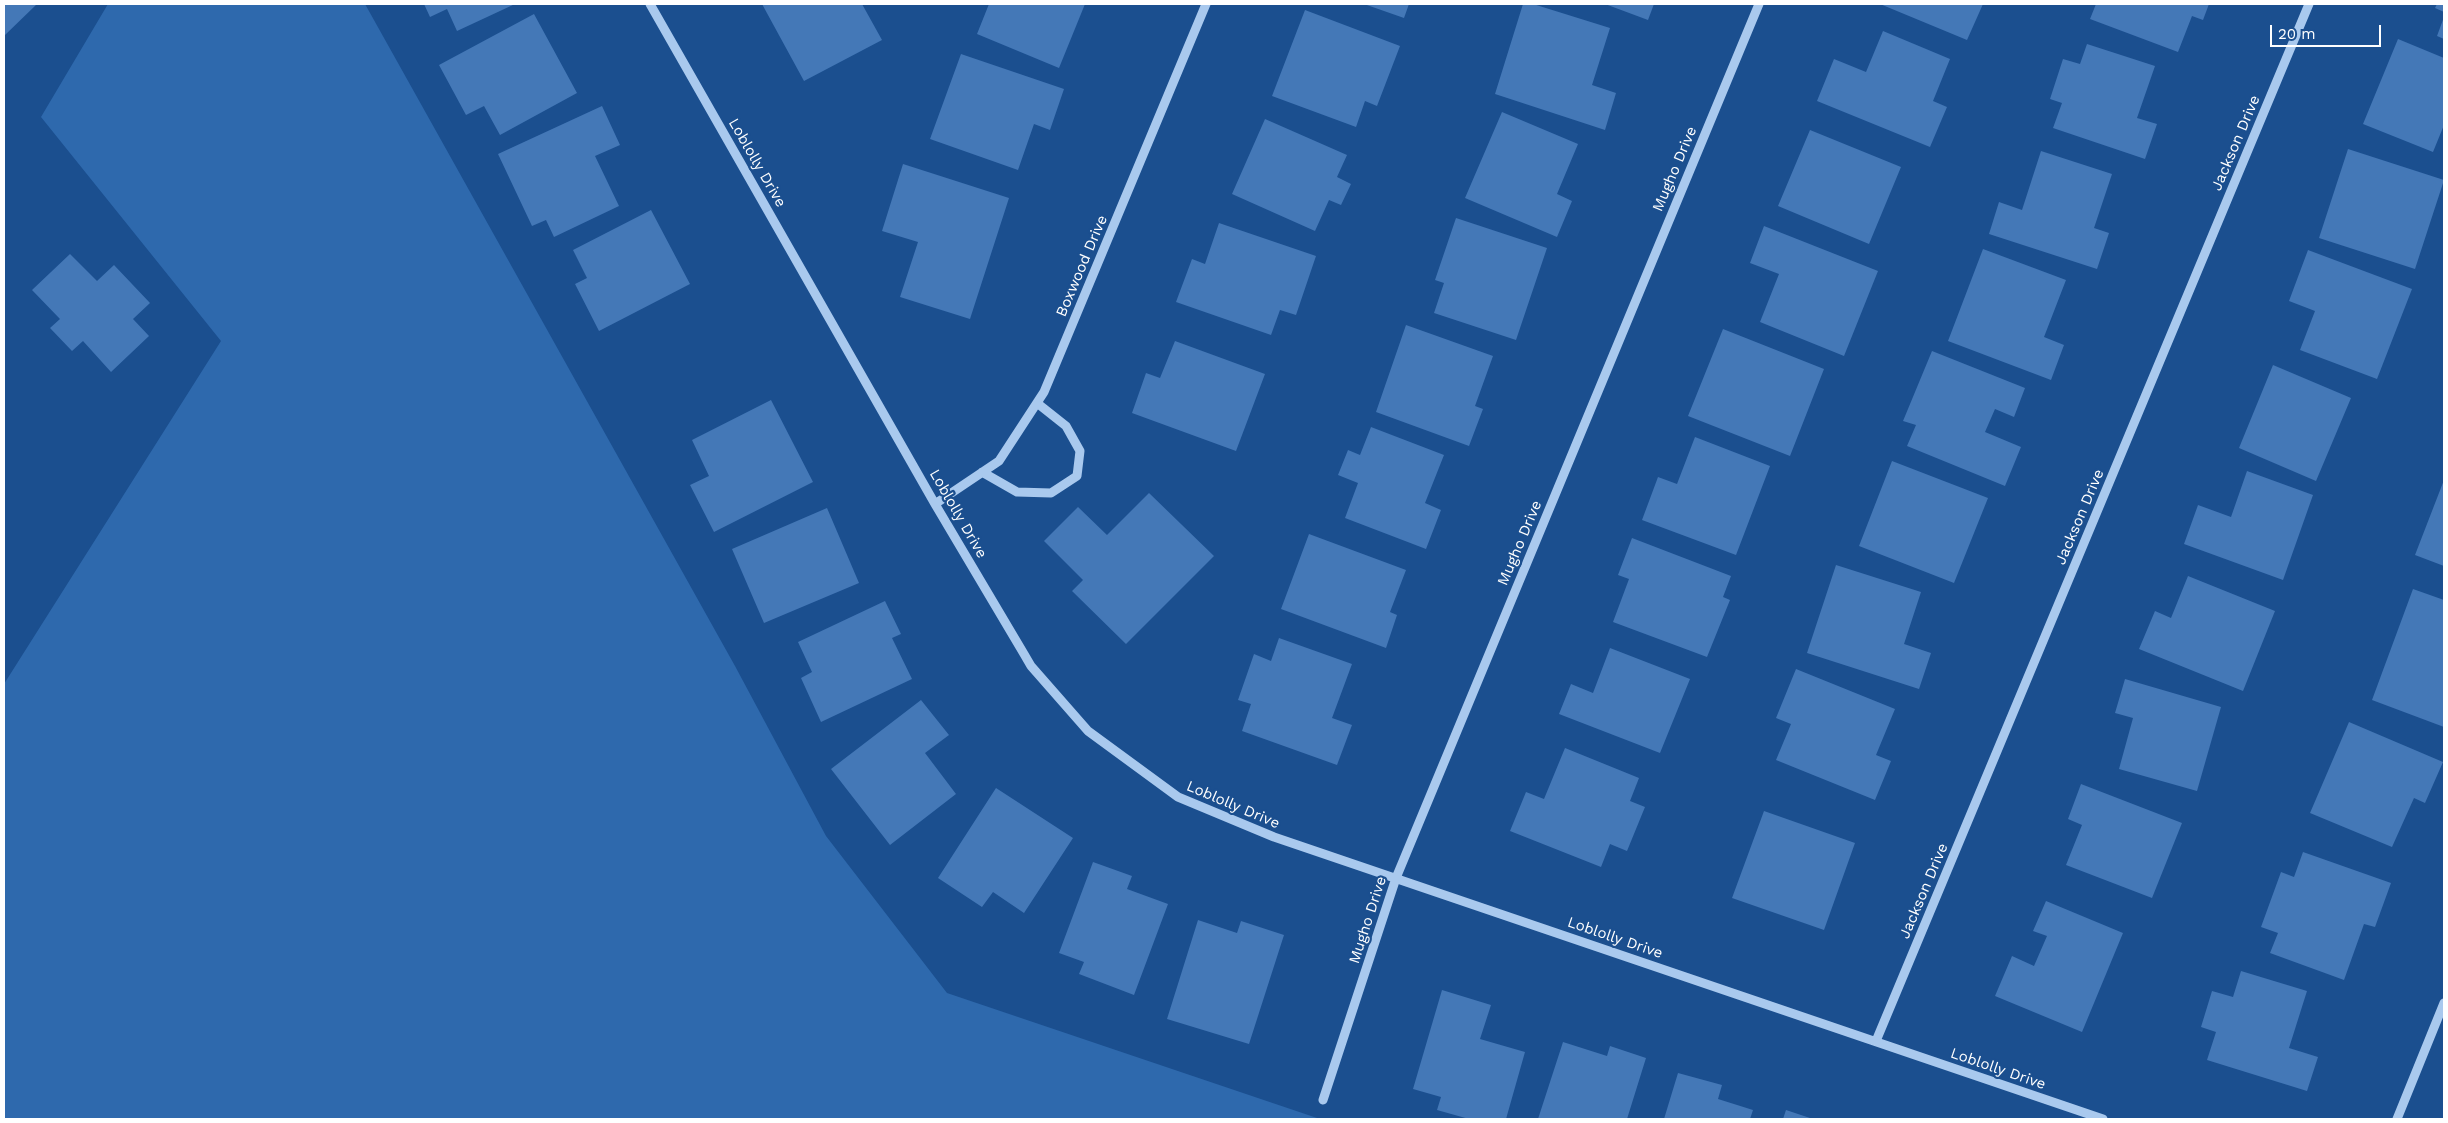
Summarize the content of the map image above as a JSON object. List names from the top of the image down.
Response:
{
  "streets": {
    "street": [
      "Jackson Drive",
      "Loblolly Drive",
      "Mugho Drive",
      "Boxwood Drive"
    ]
  },
  "crossings": [
    ["Jackson Drive", "Loblolly Drive"],
    ["Loblolly Drive", "Mugho Drive"],
    ["Loblolly Drive", "Boxwood Drive"]
  ],
  "scale_bar": "20 m"
}
